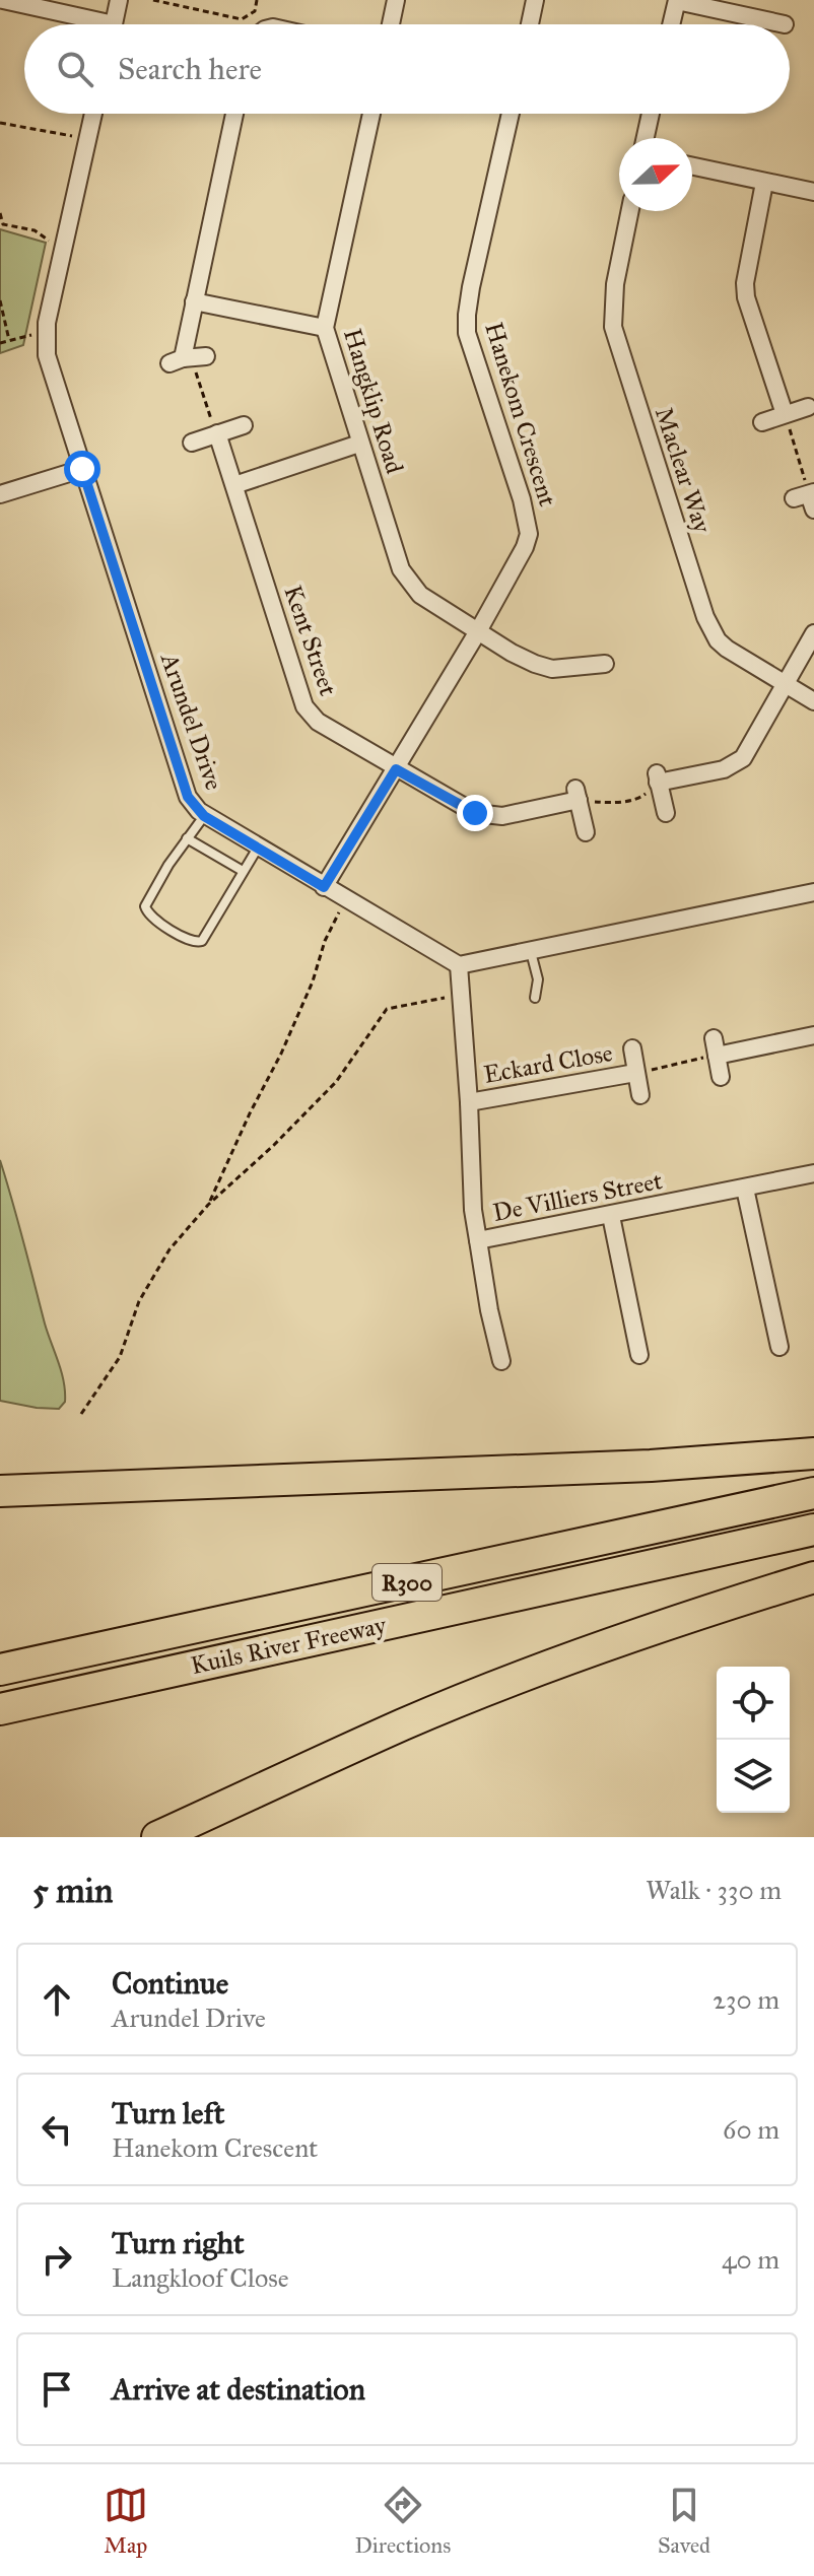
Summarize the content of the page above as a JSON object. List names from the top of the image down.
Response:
{
  "streets": {
    "highway": ["R300", "Kuils River Freeway"],
    "street": [
      "Hangklip Road",
      "Hanekom Crescent",
      "Maclear Way",
      "Kent Street",
      "Arundel Drive",
      "Eckard Close",
      "De Villiers Street"
    ]
  },
  "crossings": [
    ["Hangklip Road", "Hanekom Crescent"],
    ["Hanekom Crescent", "Kent Street"],
    ["Hanekom Crescent", "Arundel Drive"],
    ["Arundel Drive", "De Villiers Street"],
    ["Eckard Close", "De Villiers Street"]
  ],
  "north": "right",
  "page": {
    "search": "Search here",
    "heading": ["5 min", "Walk · 330 m"],
    "list": [
      ["Continue", "Arundel Drive", "230 m"],
      ["Turn left", "Hanekom Crescent", "60 m"],
      ["Turn right", "Langkloof Close", "40 m"],
      "Arrive at destination"
    ],
    "nav": ["Map", "Directions", "Saved"]
  }
}
